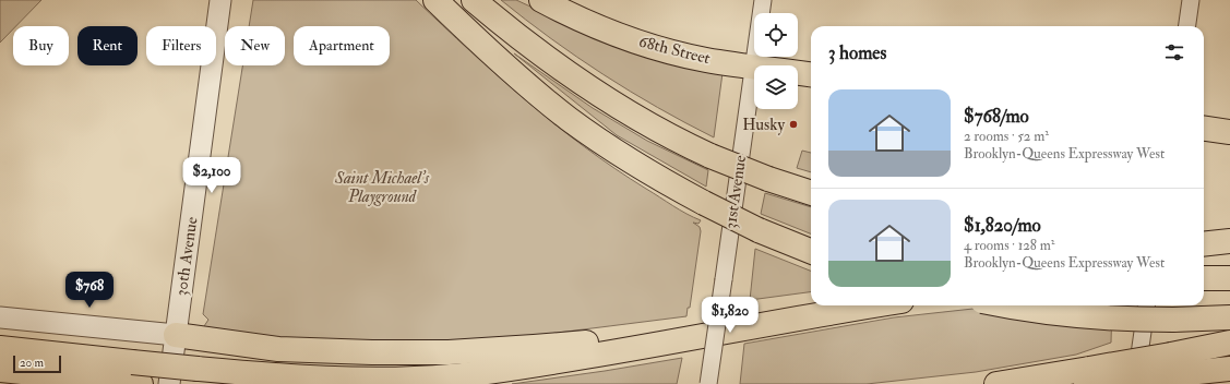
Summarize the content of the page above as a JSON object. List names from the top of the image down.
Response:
{
  "streets": {
    "main road": ["68th Street"],
    "street": ["31st Avenue", "30th Avenue"]
  },
  "crossings": [
    ["68th Street", "31st Avenue"]
  ],
  "parks": ["Saint Michael's Playground"],
  "places": ["Husky"],
  "scale_bar": "20 m",
  "page": {
    "chip": [
      "Buy",
      "Rent",
      "Filters",
      "New",
      "Apartment"
    ],
    "heading": "3 homes",
    "list": [
      {
        "name": "$768/mo",
        "note": "2 rooms · 52 m² · Brooklyn-Queens Expressway West"
      },
      {
        "name": "$1,820/mo",
        "note": "4 rooms · 128 m² · Brooklyn-Queens Expressway West"
      }
    ],
    "price": ["$2,100", "$768", "$1,820"],
    "scale": "20 m"
  }
}
